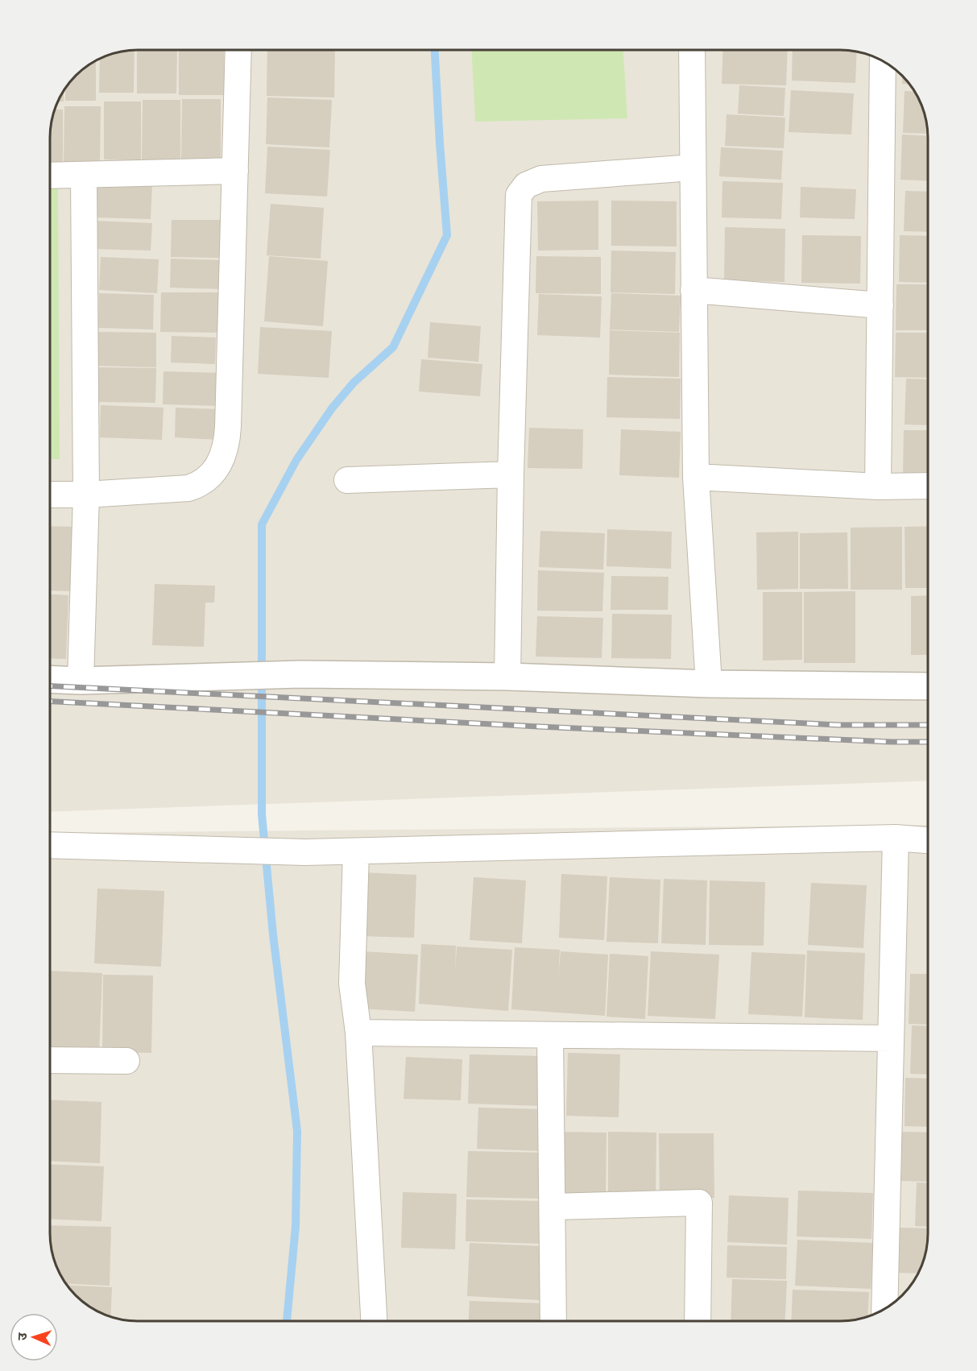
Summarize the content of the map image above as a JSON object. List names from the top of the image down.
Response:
{
  "north": "left"
}
